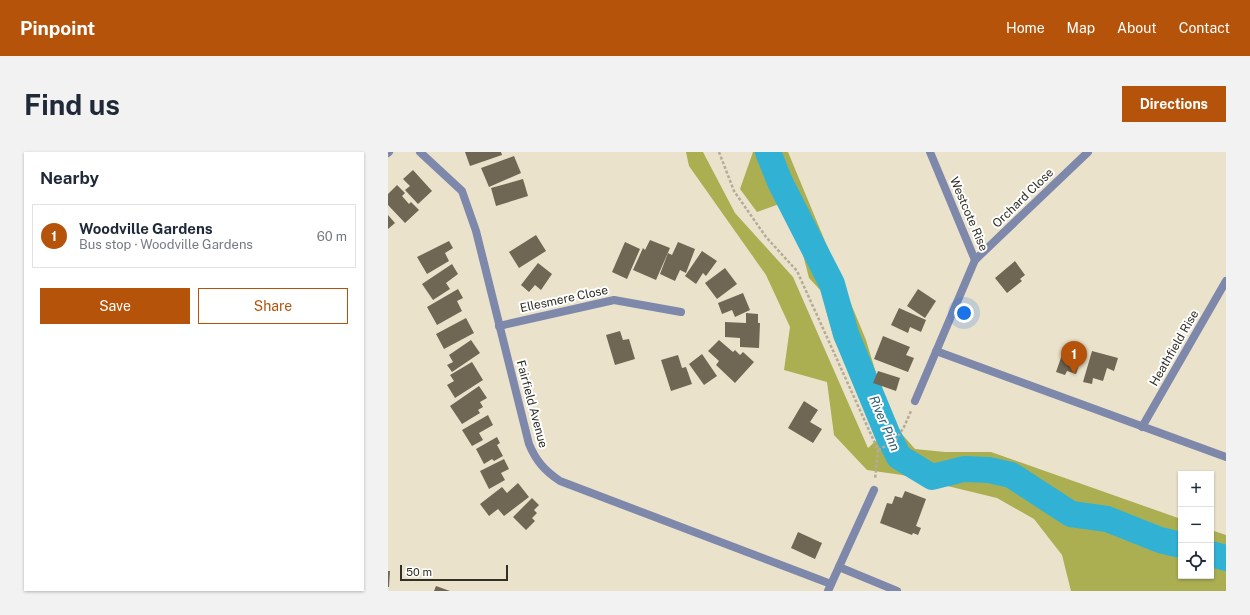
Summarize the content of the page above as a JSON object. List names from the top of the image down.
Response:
{
  "streets": {
    "street": [
      "Orchard Close",
      "Westcote Rise",
      "Ellesmere Close",
      "Heathfield Rise",
      "Fairfield Avenue"
    ]
  },
  "crossings": [
    ["Orchard Close", "Westcote Rise"],
    ["Ellesmere Close", "Fairfield Avenue"]
  ],
  "water": ["River Pinn"],
  "scale_bar": "50 m",
  "page": {
    "header": "Pinpoint",
    "nav": [
      "Home",
      "Map",
      "About",
      "Contact"
    ],
    "buttons": [
      "Directions",
      ["Save", "Share"]
    ],
    "title": "Find us",
    "heading": "Nearby",
    "list": [
      {
        "mark": "1",
        "name": "Woodville Gardens",
        "note": "Bus stop · Woodville Gardens",
        "value": "60 m"
      }
    ],
    "pins": "1",
    "map_buttons": ["+", "−"],
    "scale": "50 m"
  }
}
